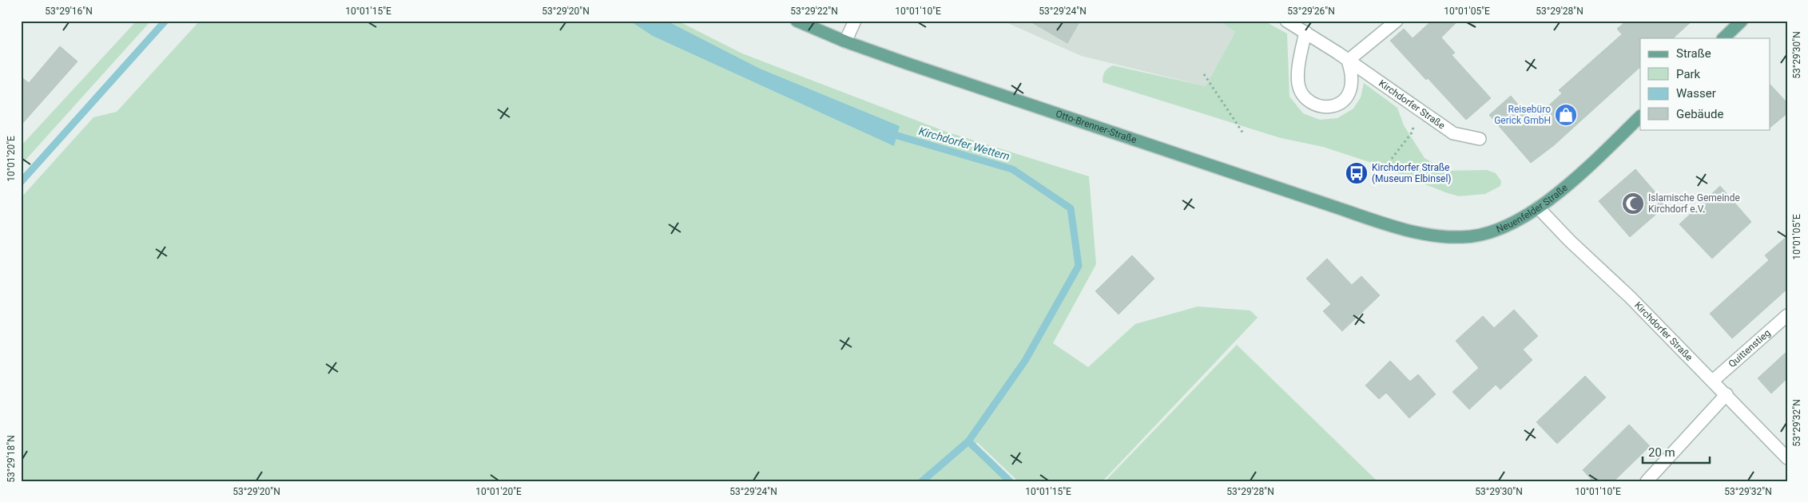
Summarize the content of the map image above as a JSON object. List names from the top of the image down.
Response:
{
  "streets": {
    "main road": ["Otto-Brenner-Straße", "Neuenfelder Straße"],
    "street": ["Kirchdorfer Straße", "Quittenstieg"]
  },
  "crossings": [
    ["Kirchdorfer Straße", "Neuenfelder Straße"],
    ["Kirchdorfer Straße", "Quittenstieg"],
    ["Otto-Brenner-Straße", "Neuenfelder Straße"]
  ],
  "water": ["Kirchdorfer Wettern"],
  "places": {
    "shop": ["Reisebüro Gerick GmbH"],
    "bus stop": ["Kirchdorfer Straße (Museum Elbinsel)"],
    "mosque": ["Islamische Gemeinde Kirchdorf e.V."]
  },
  "legend": [
    "Straße",
    "Park",
    "Wasser",
    "Gebäude"
  ],
  "scale_bar": "20 m",
  "coordinates": [
    "53°29'16\"N",
    "10°01'15\"E",
    "53°29'20\"N",
    "53°29'22\"N",
    "10°01'10\"E",
    "53°29'24\"N",
    "53°29'26\"N",
    "10°01'05\"E",
    "53°29'28\"N",
    "53°29'30\"N",
    "10°01'20\"E",
    "53°29'32\"N",
    "53°29'18\"N"
  ]
}
